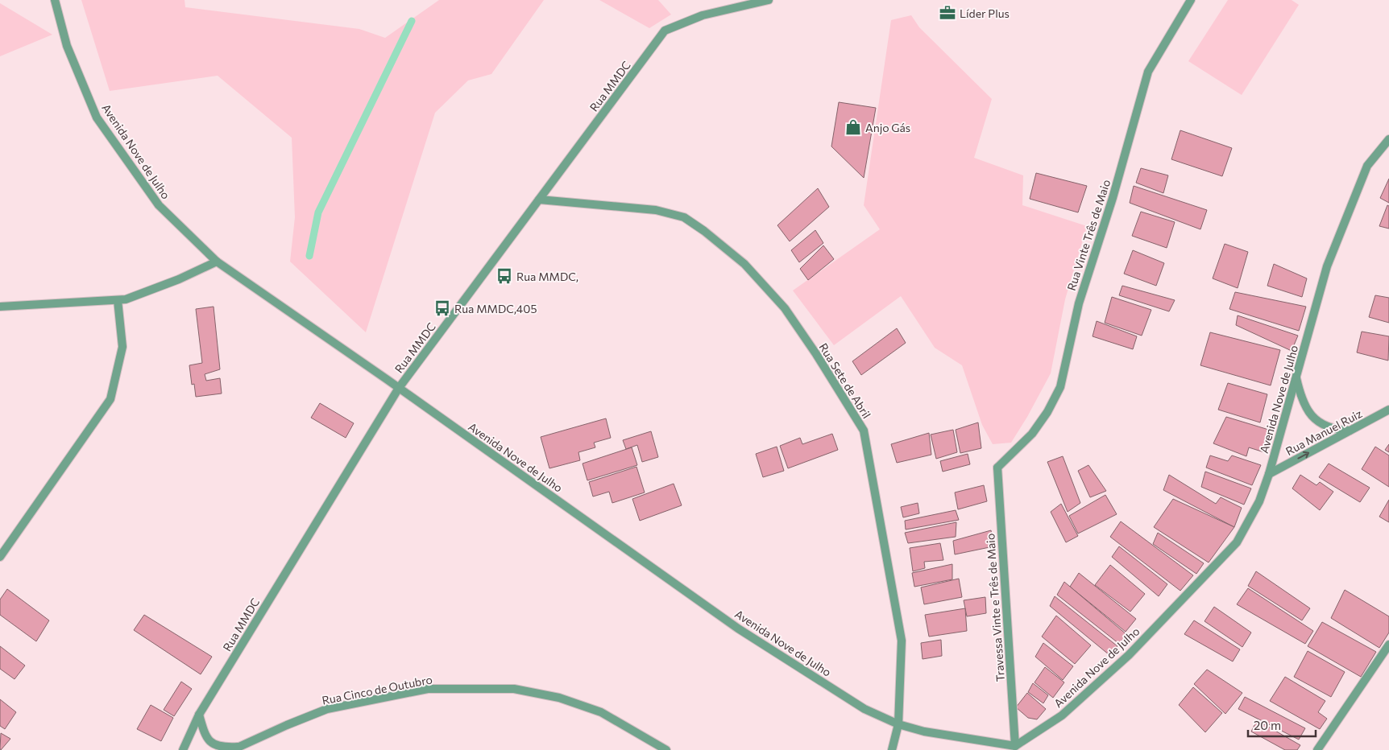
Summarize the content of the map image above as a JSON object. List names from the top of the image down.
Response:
{
  "streets": {
    "street": [
      "Rua MMDC",
      "Avenida Nove de Julho",
      "Rua Vinte Três de Maio",
      "Rua Sete de Abril",
      "Rua Manuel Ruiz",
      "Travessa Vinte e Três de Maio",
      "Rua Cinco de Outubro"
    ]
  },
  "crossings": [
    ["Rua MMDC", "Avenida Nove de Julho"],
    ["Rua MMDC", "Rua Sete de Abril"],
    ["Avenida Nove de Julho", "Rua Sete de Abril"],
    ["Avenida Nove de Julho", "Rua Manuel Ruiz"],
    ["Avenida Nove de Julho", "Travessa Vinte e Três de Maio"],
    ["Rua Vinte Três de Maio", "Travessa Vinte e Três de Maio"]
  ],
  "one_way": ["Rua Manuel Ruiz"],
  "places": {
    "office": ["Líder Plus"],
    "shop": ["Anjo Gás"],
    "bus stop": ["Rua MMDC,", "Rua MMDC,405"]
  },
  "scale_bar": "20 m"
}
